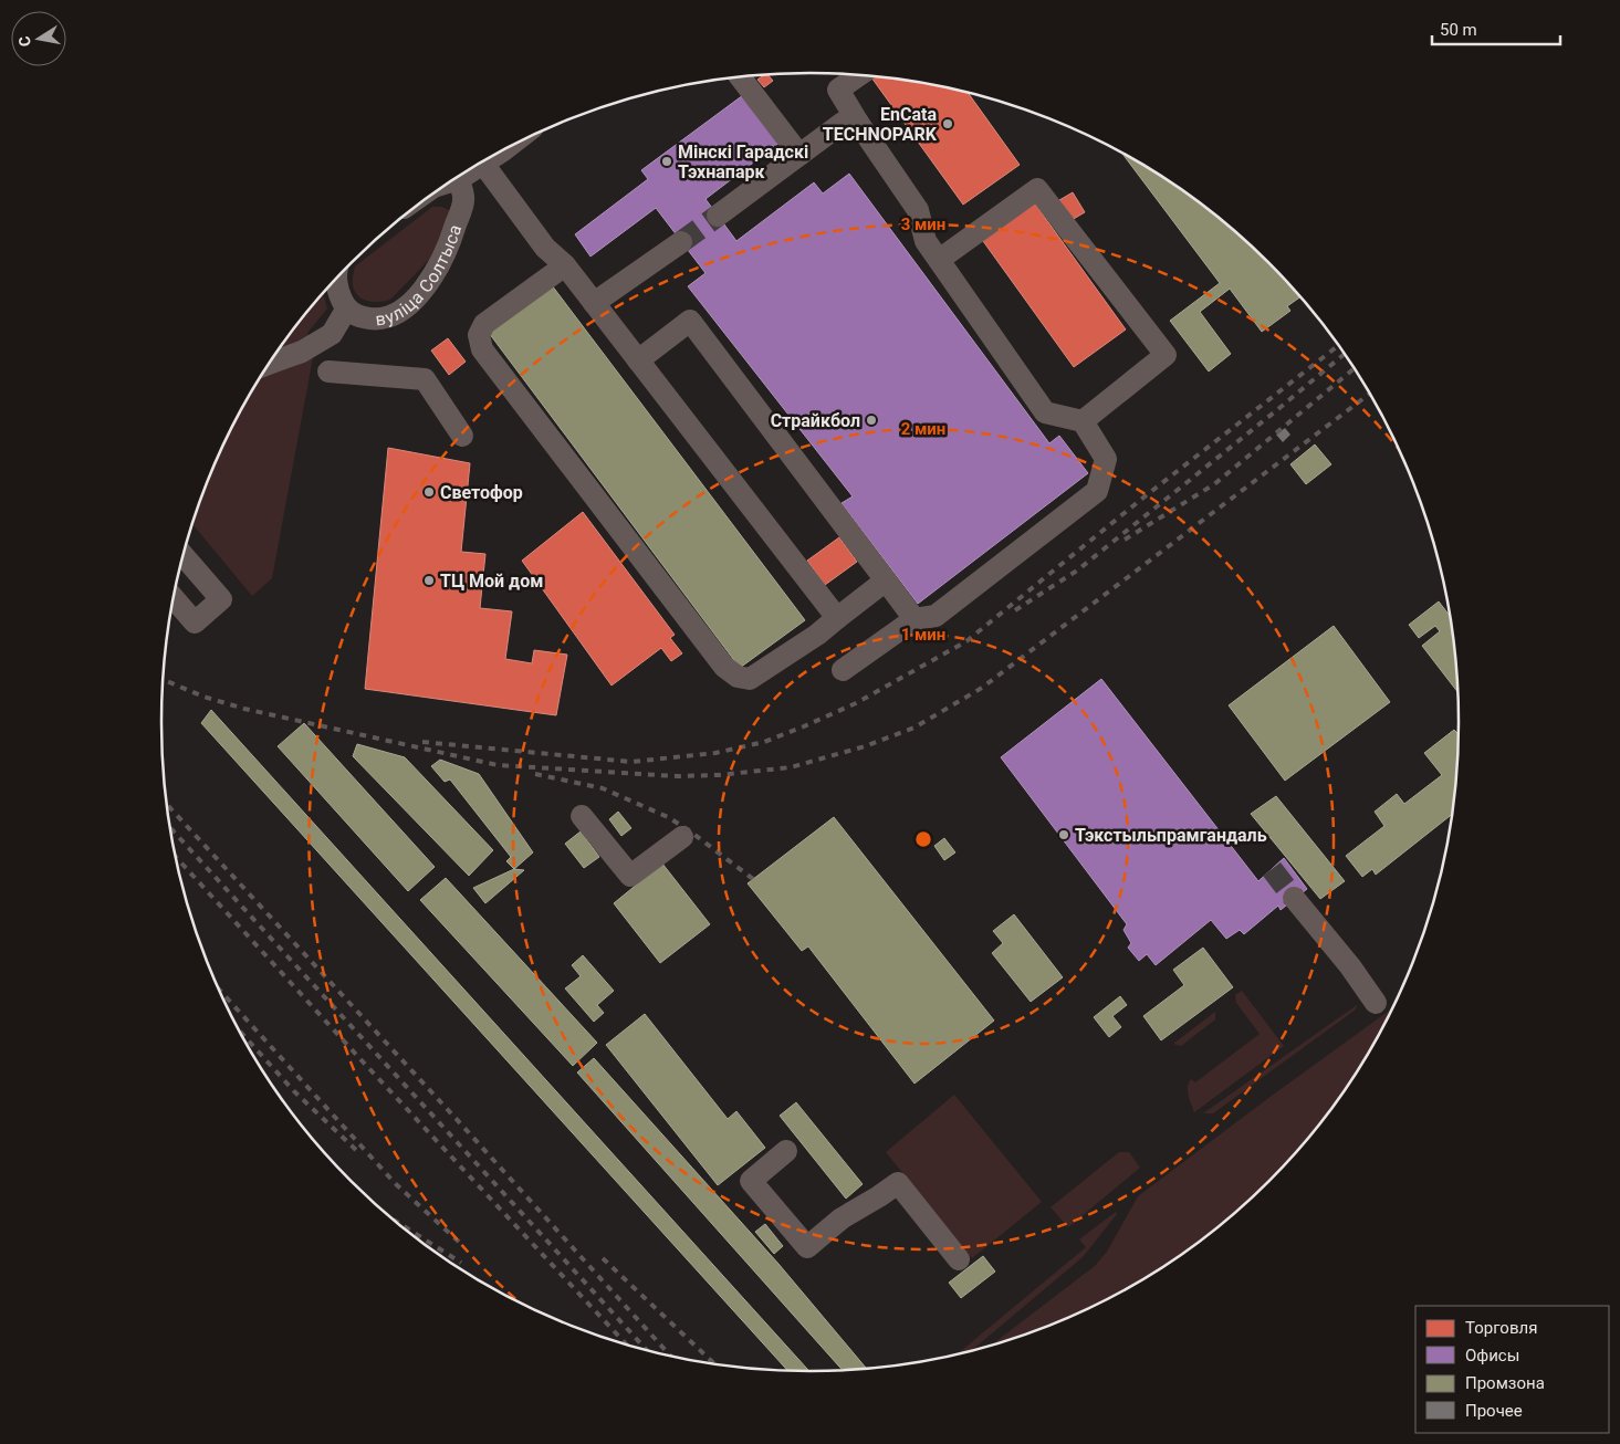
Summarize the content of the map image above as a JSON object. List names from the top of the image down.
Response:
{
  "streets": {
    "street": ["вуліца Солтыса"]
  },
  "places": [
    "EnCata TECHNOPARK",
    "Мінскі Гарадскі Тэхнапарк",
    "Страйкбол",
    "Светофор",
    "ТЦ Мой дом",
    "Тэкстыльпрамгандаль"
  ],
  "legend": [
    "Торговля",
    "Офисы",
    "Промзона",
    "Прочее"
  ],
  "scale_bar": "50 m",
  "north": "left",
  "rings": ["3 мин", "2 мин", "1 мин"]
}
